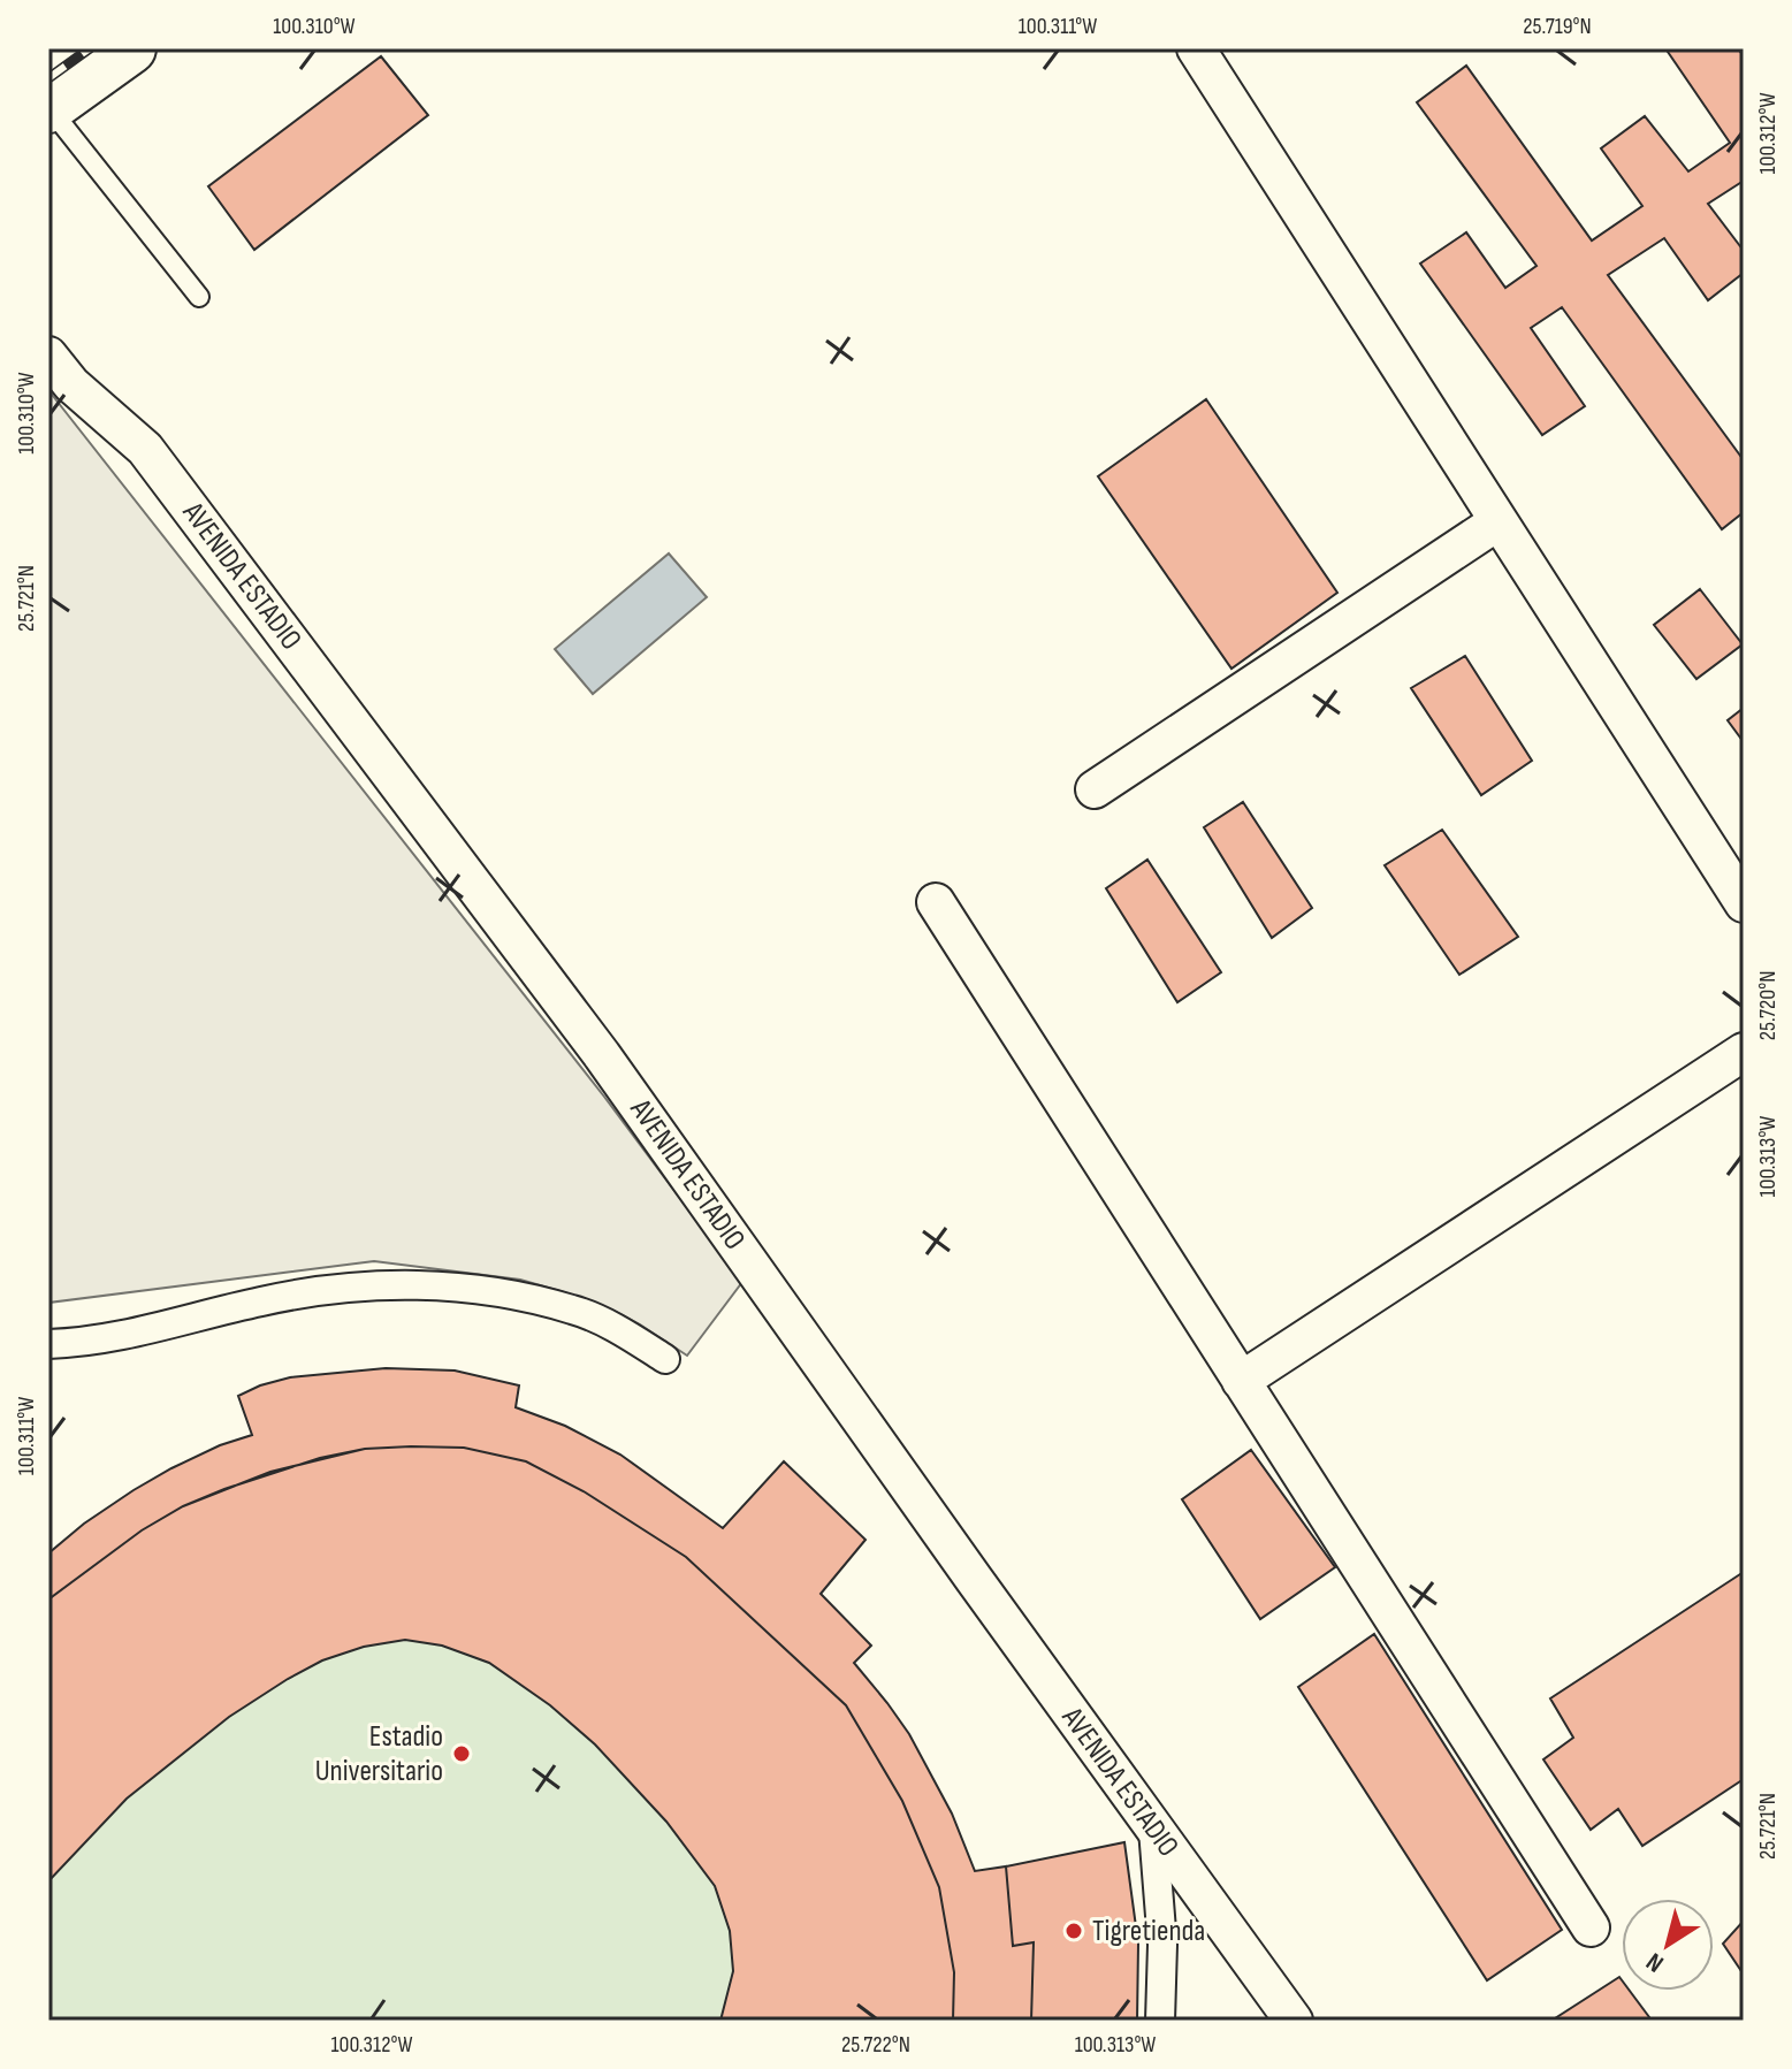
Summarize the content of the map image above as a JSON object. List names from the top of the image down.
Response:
{
  "streets": {
    "street": ["AVENIDA ESTADIO"]
  },
  "places": ["Estadio Universitario", "Tigretienda"],
  "north": "bottom left",
  "coordinates": [
    "100.310°W",
    "100.311°W",
    "25.719°N",
    "100.312°W",
    "25.721°N",
    "25.720°N",
    "100.313°W",
    "25.722°N"
  ]
}
